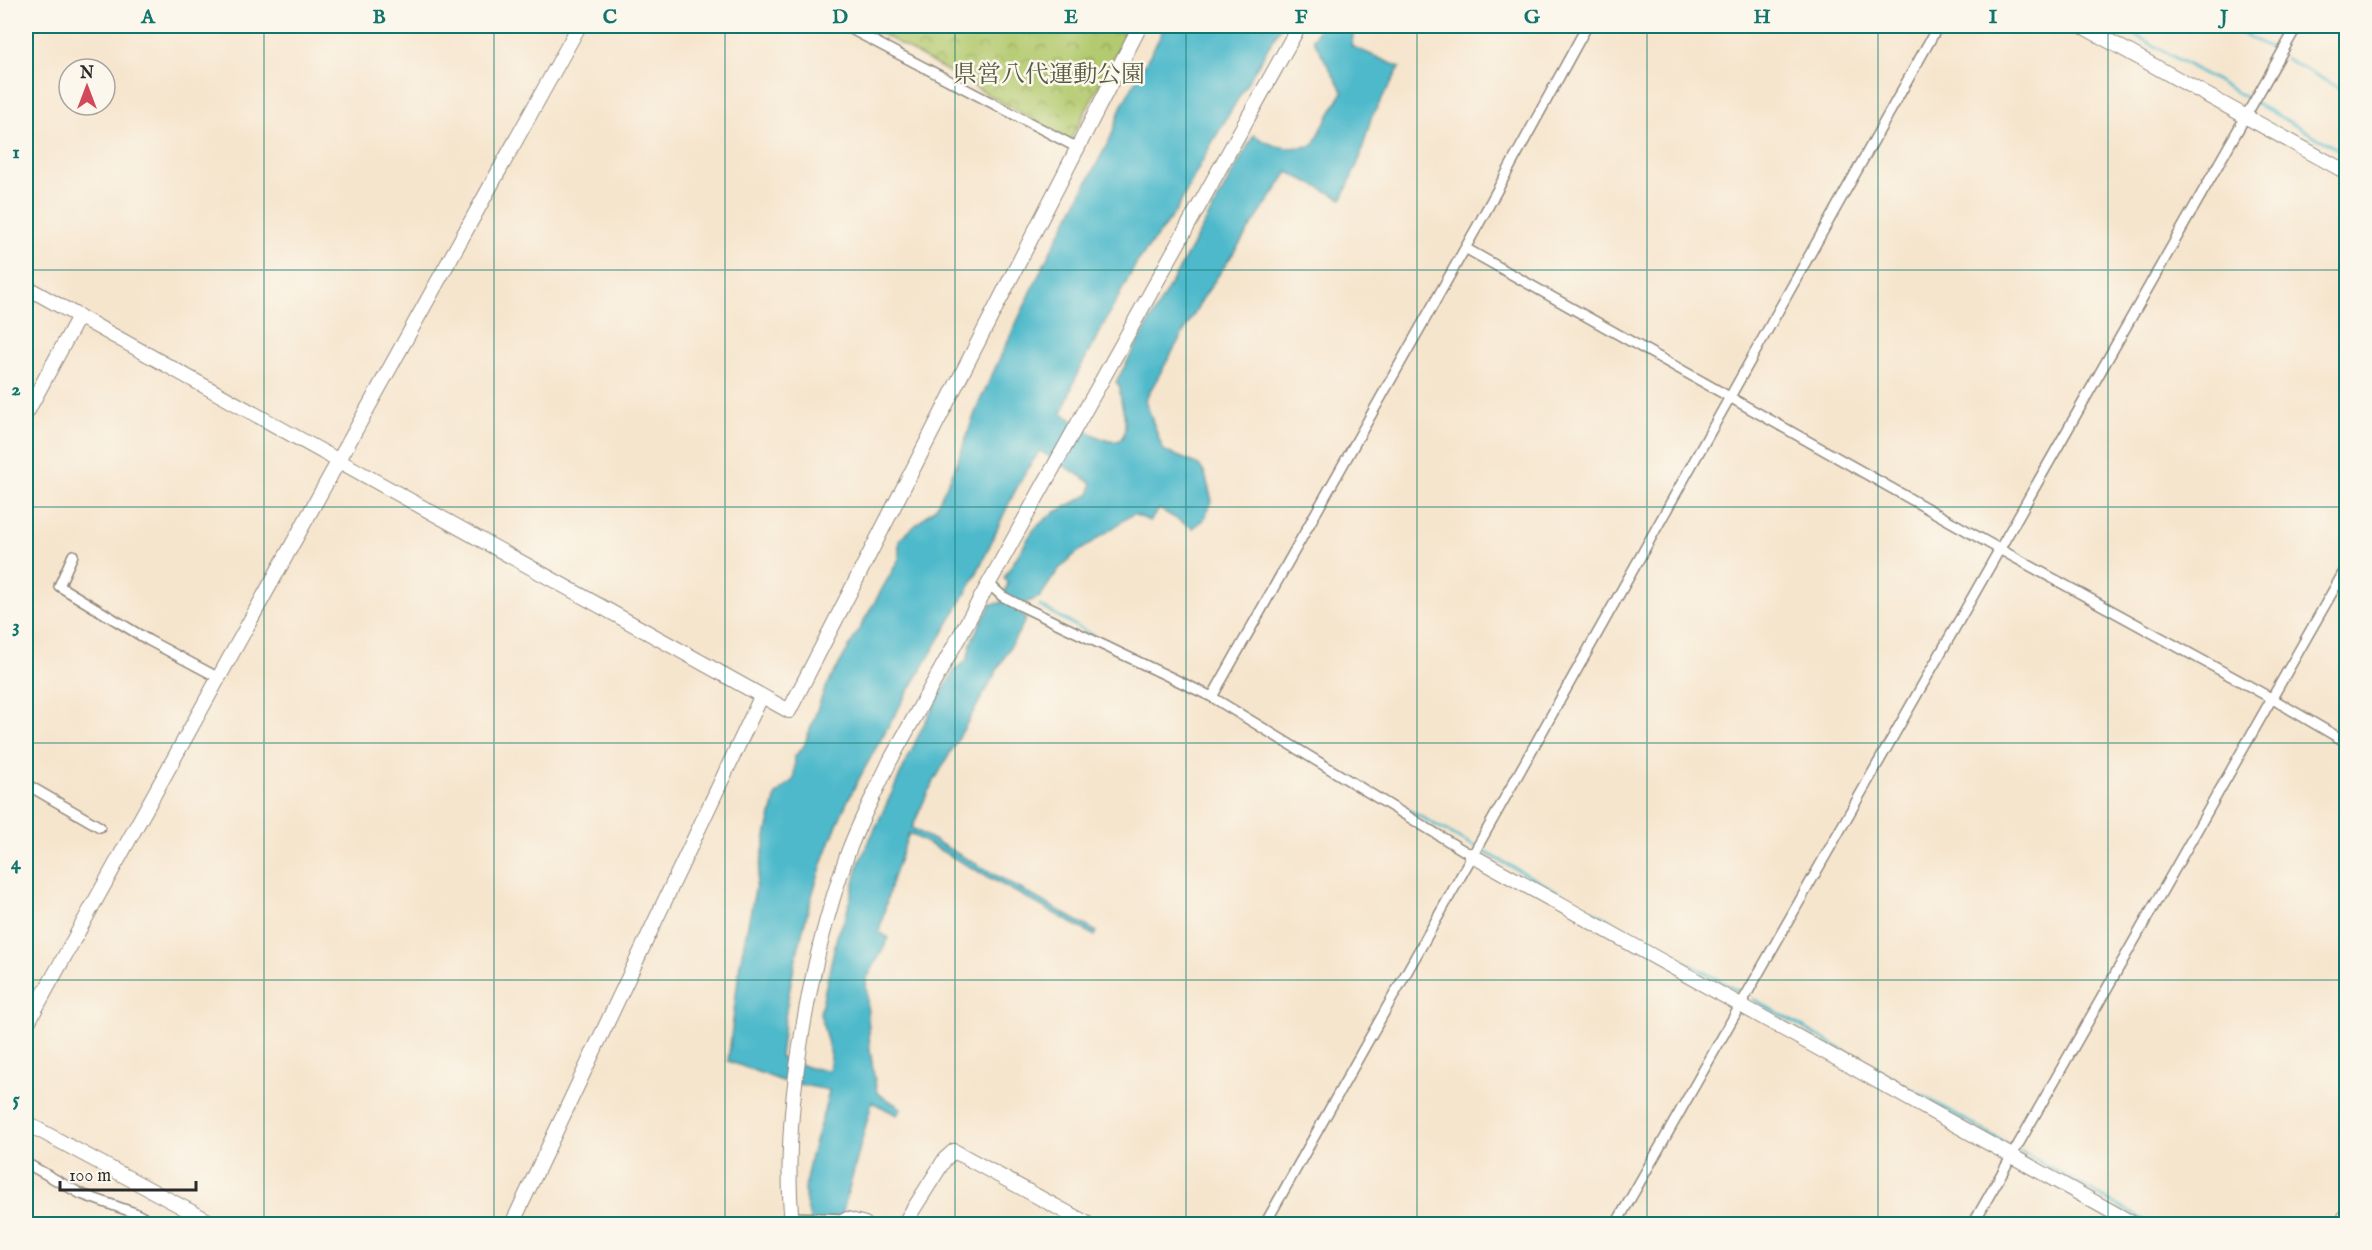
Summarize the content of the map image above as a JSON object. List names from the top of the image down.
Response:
{
  "parks": ["県営八代運動公園"],
  "scale_bar": "100 m",
  "north": "top",
  "grid": {
    "columns": [
      "A",
      "B",
      "C",
      "D",
      "E",
      "F",
      "G",
      "H",
      "I",
      "J"
    ],
    "rows": [
      "1",
      "2",
      "3",
      "4",
      "5"
    ]
  }
}
